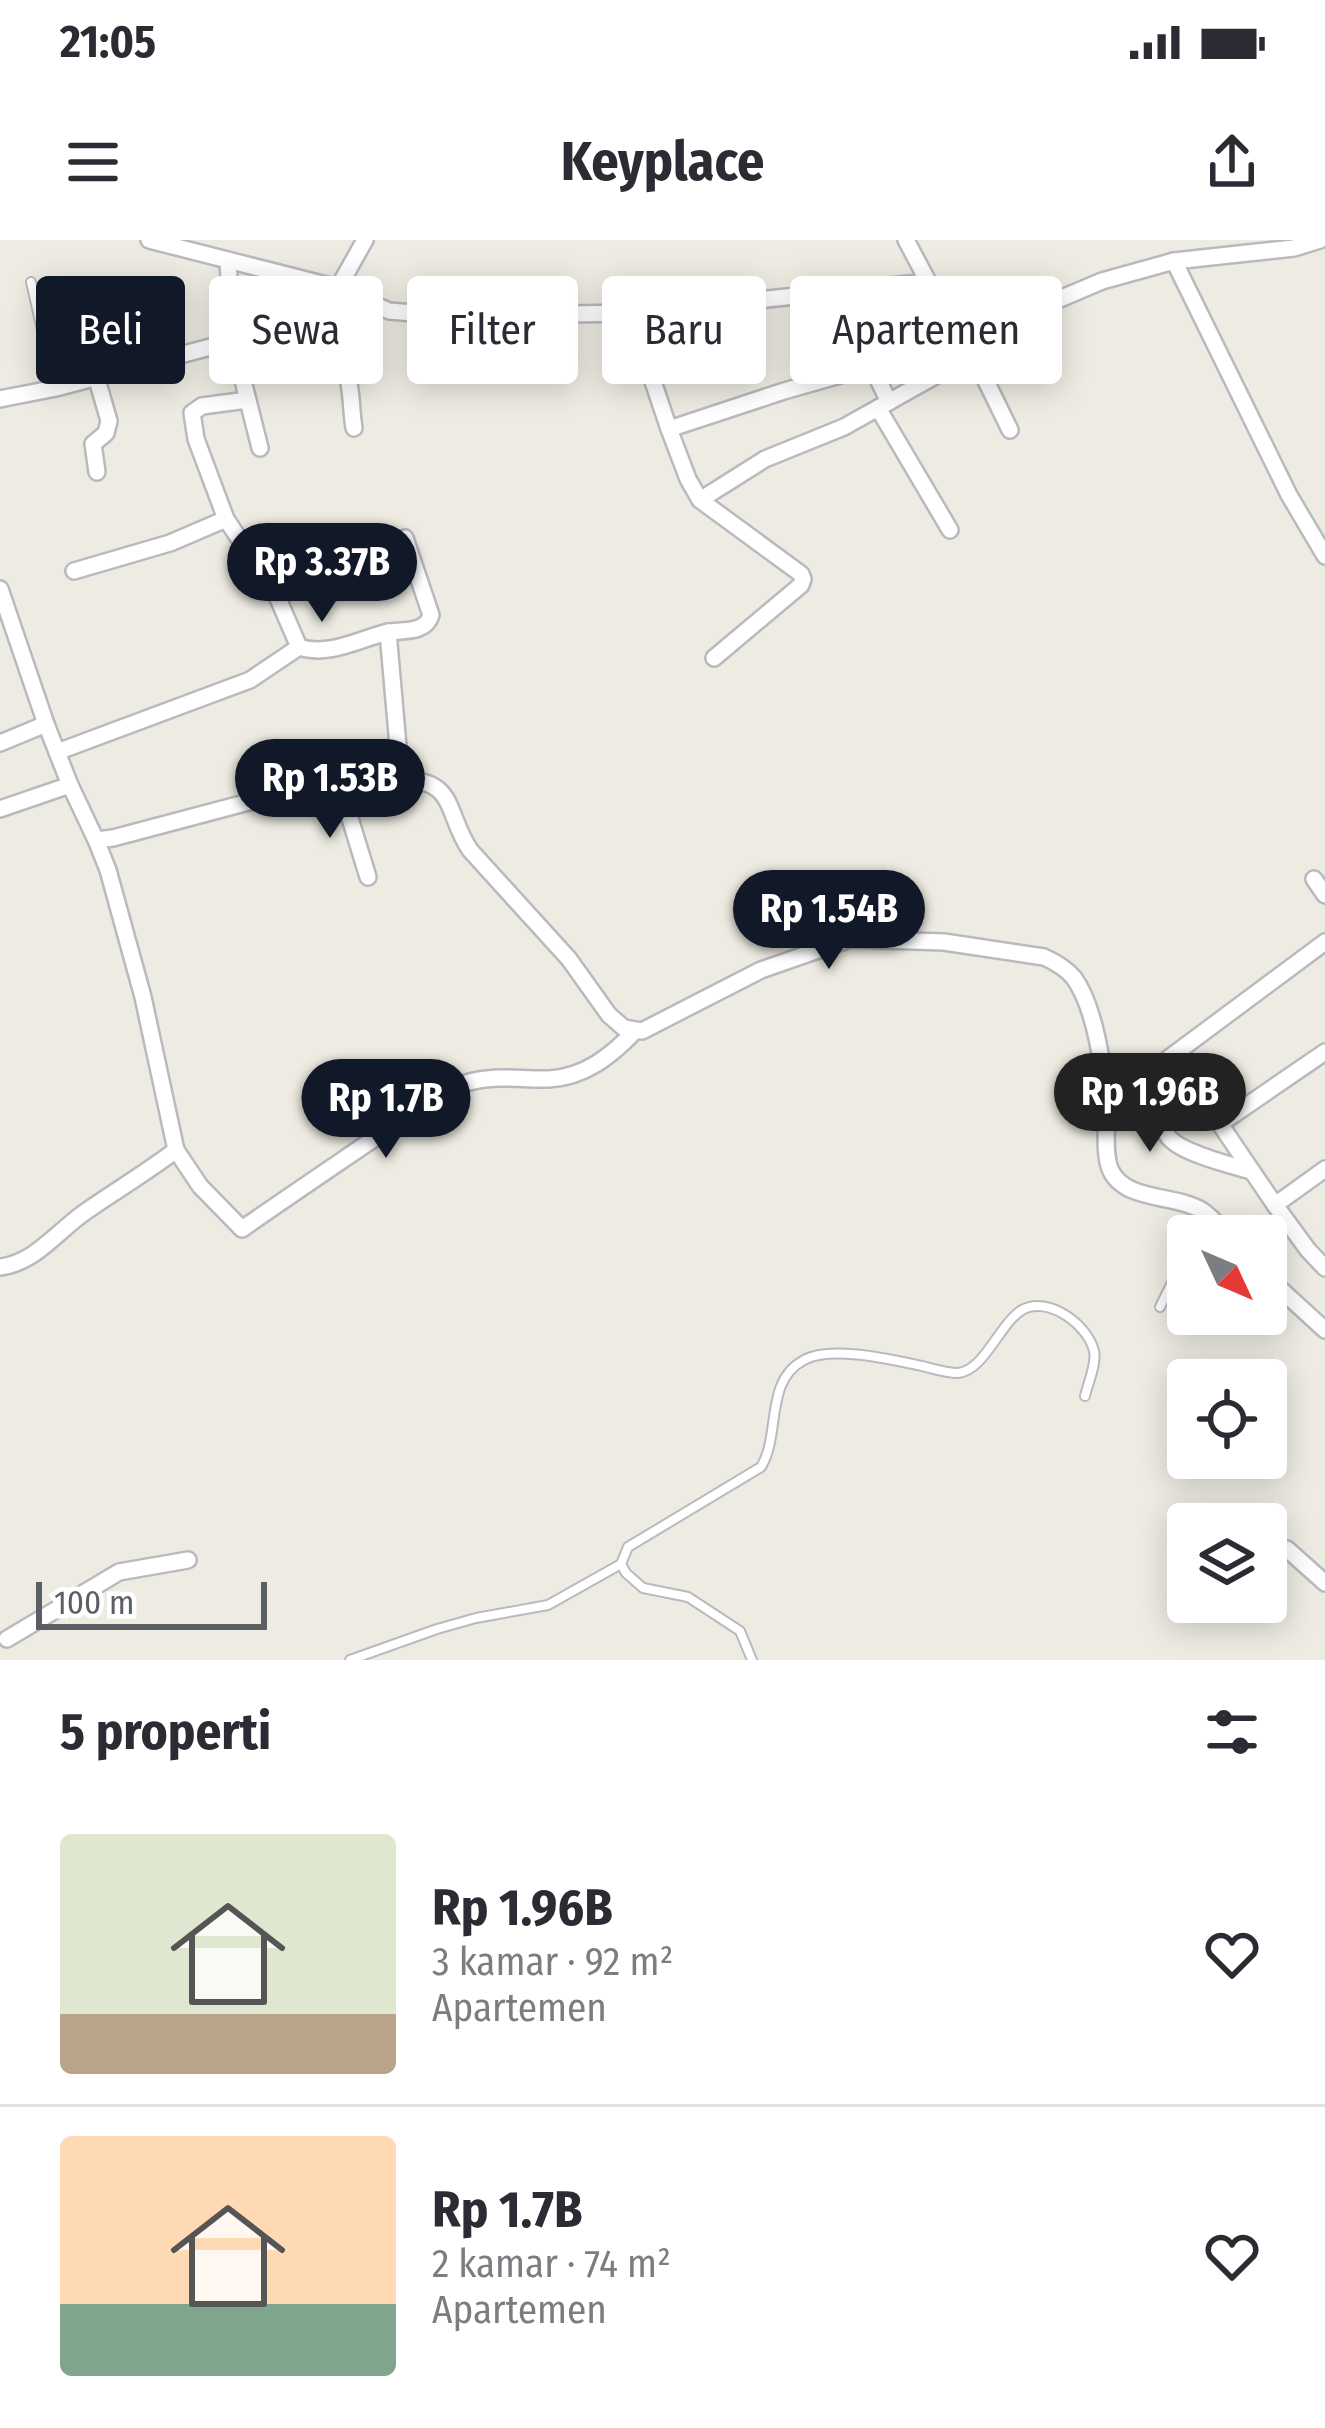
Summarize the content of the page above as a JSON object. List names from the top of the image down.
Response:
{
  "scale_bar": "100 m",
  "north": "bottom right",
  "page": {
    "status": "21:05",
    "header": "Keyplace",
    "chip": [
      "Beli",
      "Sewa",
      "Filter",
      "Baru",
      "Apartemen"
    ],
    "price": [
      "Rp 3.37B",
      "Rp 1.53B",
      "Rp 1.54B",
      "Rp 1.96B",
      "Rp 1.7B"
    ],
    "scale": "100 m",
    "heading": "5 properti",
    "list": [
      {
        "name": "Rp 1.96B",
        "note": "3 kamar · 92 m² · Apartemen"
      },
      {
        "name": "Rp 1.7B",
        "note": "2 kamar · 74 m² · Apartemen"
      }
    ]
  }
}
